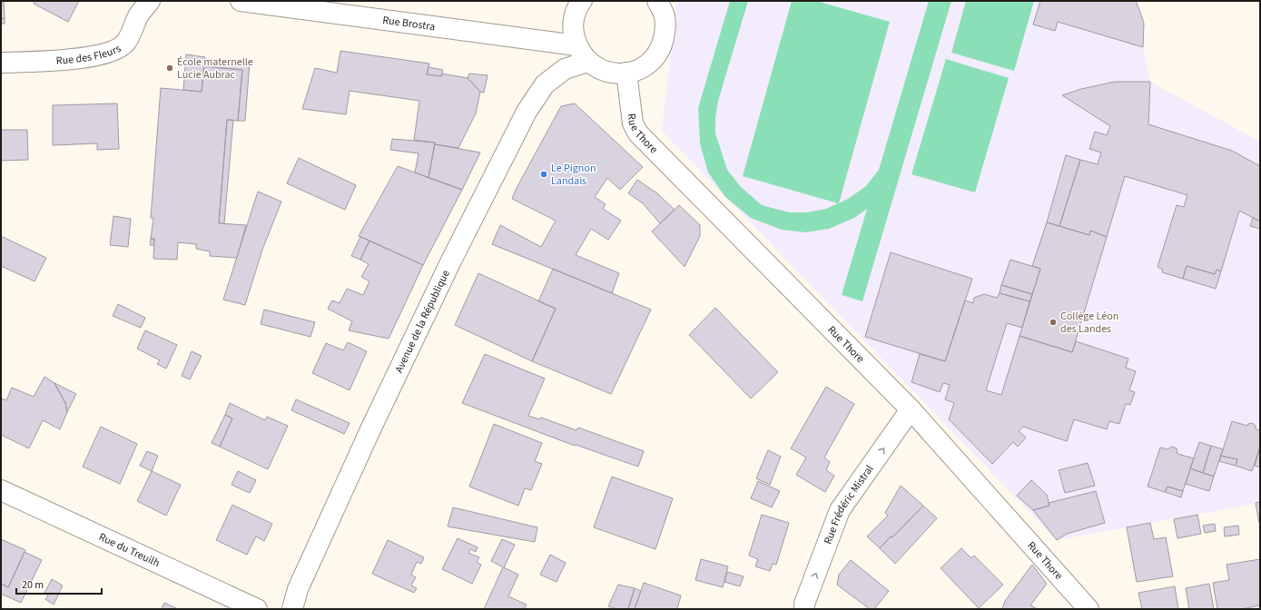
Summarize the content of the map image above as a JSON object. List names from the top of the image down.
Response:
{
  "streets": {
    "street": [
      "Rue Brostra",
      "Rue des Fleurs",
      "Rue Thore",
      "Avenue de la République",
      "Rue Frédéric Mistral",
      "Rue du Treuilh"
    ]
  },
  "crossings": [
    ["Rue Thore", "Rue Frédéric Mistral"]
  ],
  "one_way": ["Rue Frédéric Mistral"],
  "places": ["École maternelle Lucie Aubrac", "Le Pignon Landais", "Collège Léon des Landes"],
  "scale_bar": "20 m"
}
